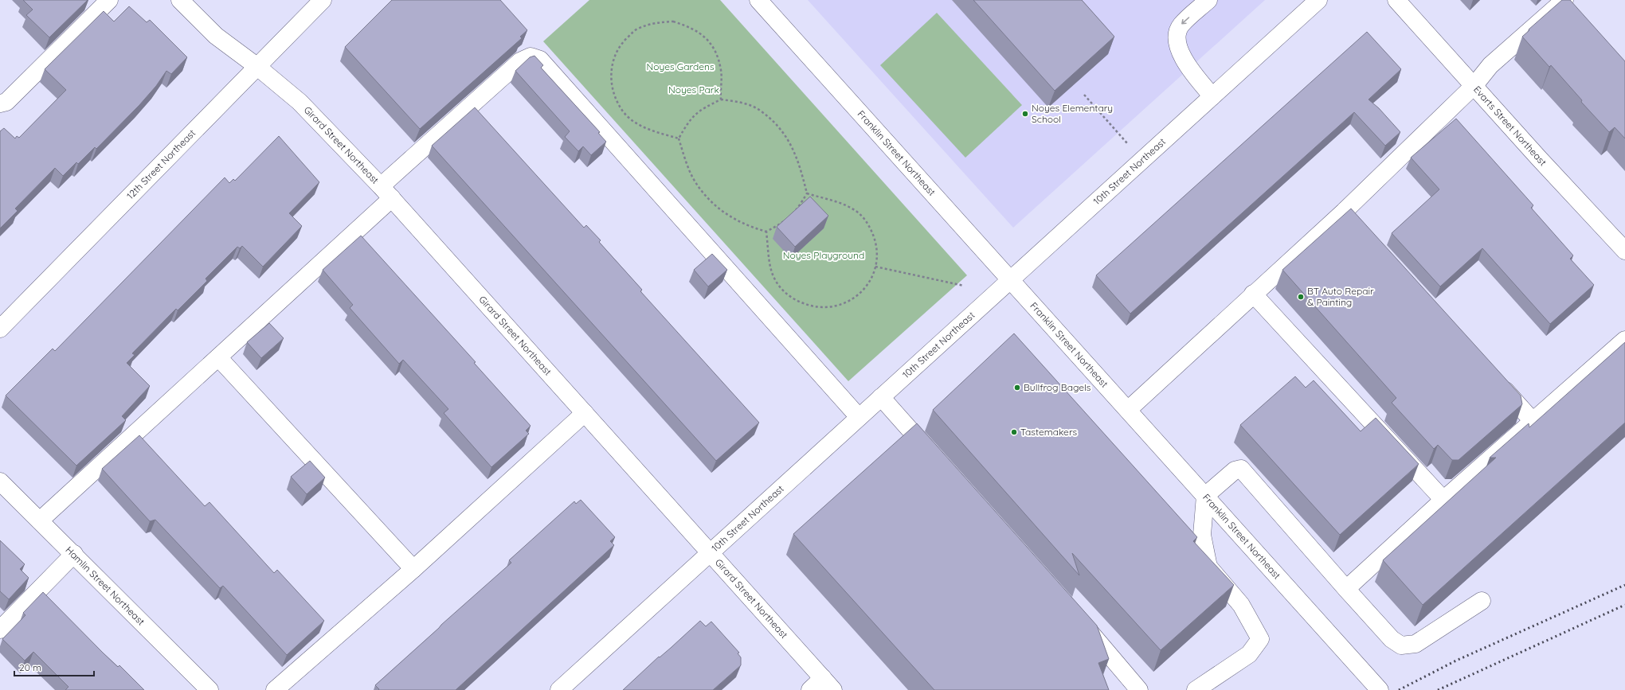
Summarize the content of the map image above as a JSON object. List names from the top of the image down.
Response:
{
  "streets": {
    "street": [
      "Evarts Street Northeast",
      "Girard Street Northeast",
      "Franklin Street Northeast",
      "12th Street Northeast",
      "10th Street Northeast",
      "Hamlin Street Northeast"
    ]
  },
  "crossings": [
    ["Girard Street Northeast", "12th Street Northeast"],
    ["Girard Street Northeast", "10th Street Northeast"],
    ["Franklin Street Northeast", "10th Street Northeast"]
  ],
  "parks": ["Noyes Gardens", "Noyes Park", "Noyes Playground"],
  "places": [
    "Noyes Elementary School",
    "BT Auto Repair & Painting",
    "Bullfrog Bagels",
    "Tastemakers"
  ],
  "scale_bar": "20 m"
}
